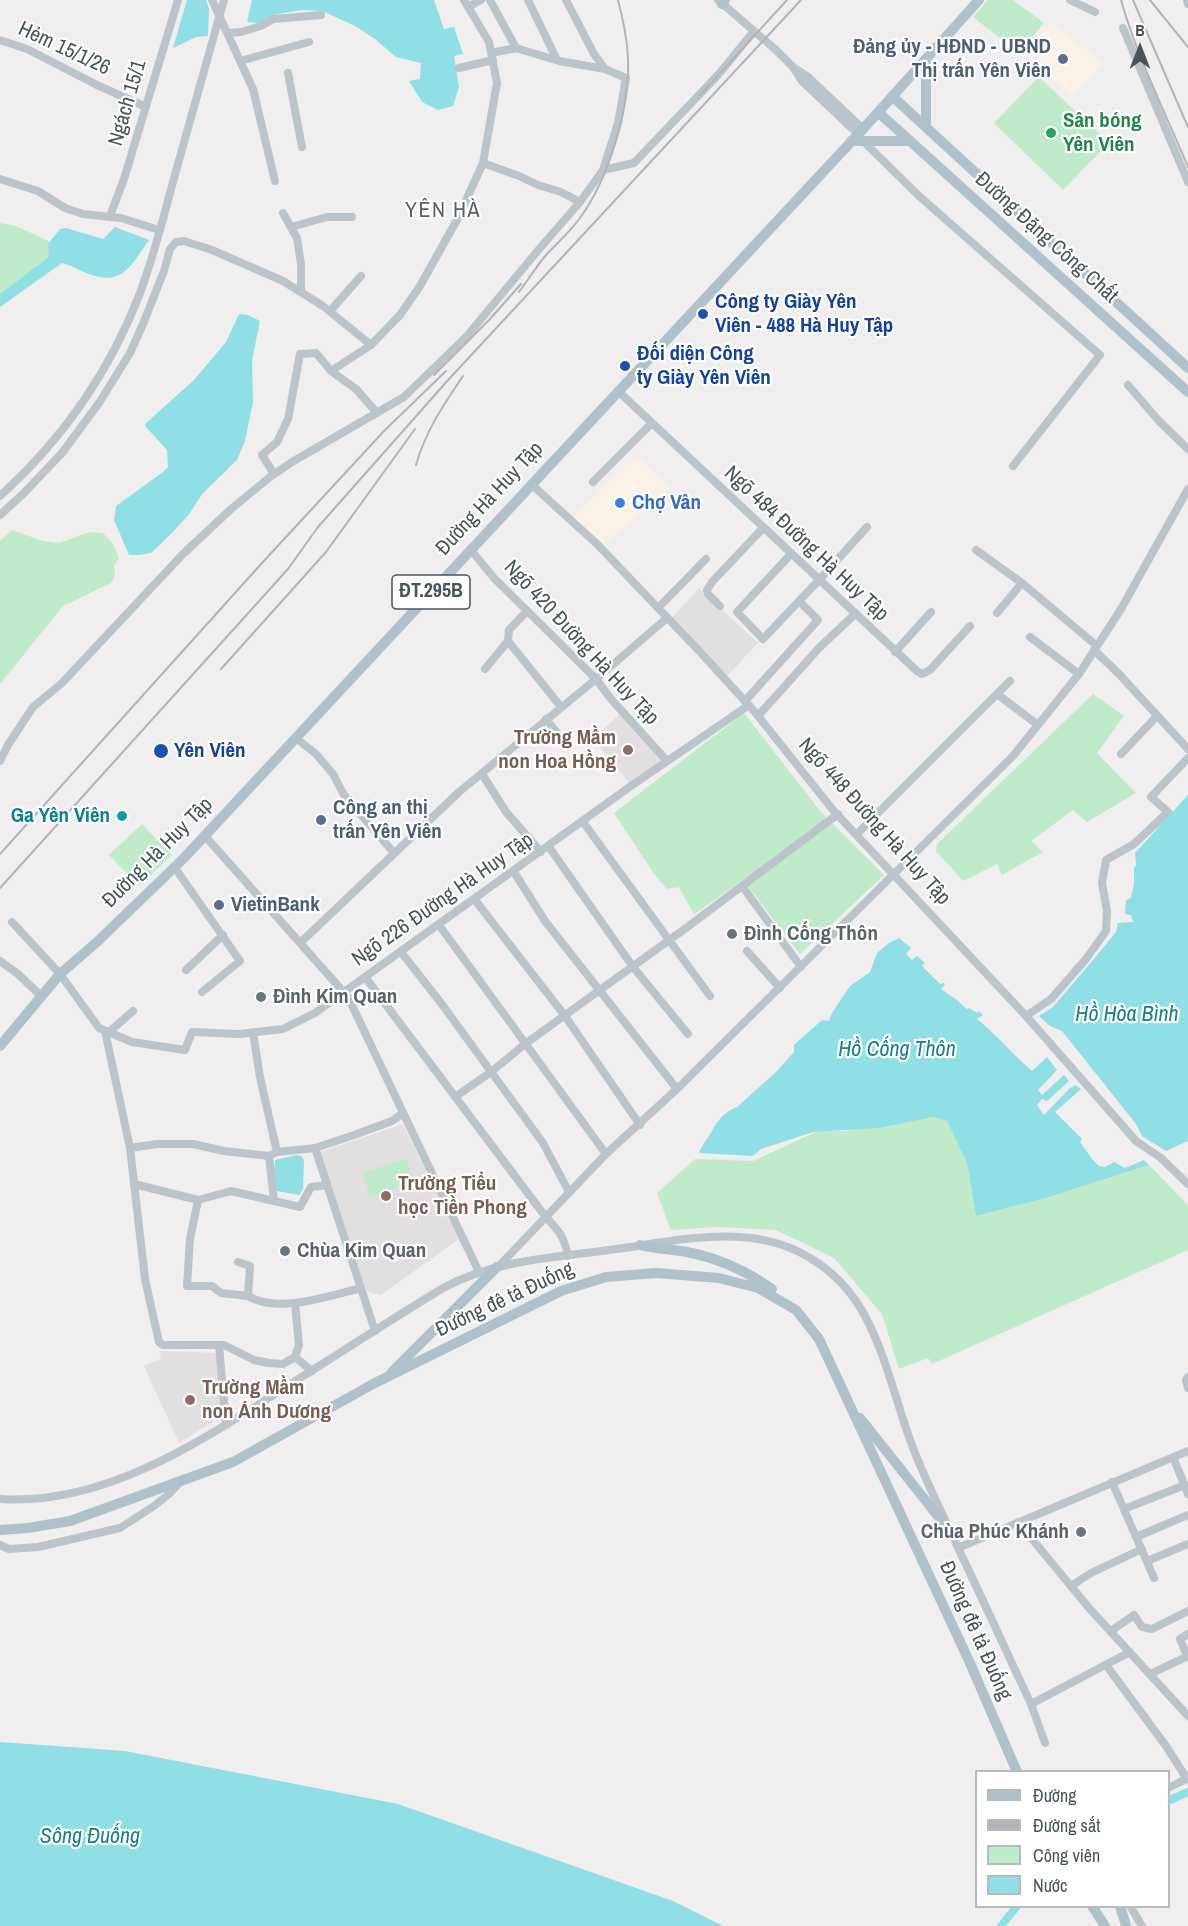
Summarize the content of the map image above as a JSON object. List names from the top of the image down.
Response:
{
  "streets": {
    "main road": [
      "Đường Đặng Công Chất",
      "Đường Hà Huy Tập",
      "ĐT.295B",
      "Đường đê tả Đuống"
    ],
    "street": [
      "Hẻm 15/1/26",
      "Ngách 15/1",
      "Ngõ 484 Đường Hà Huy Tập",
      "Ngõ 420 Đường Hà Huy Tập",
      "Ngõ 448 Đường Hà Huy Tập",
      "Ngõ 226 Đường Hà Huy Tập"
    ]
  },
  "crossings": [
    ["Hẻm 15/1/26", "Ngách 15/1"],
    ["Đường Đặng Công Chất", "Đường Hà Huy Tập"],
    ["Đường Hà Huy Tập", "Ngõ 484 Đường Hà Huy Tập"],
    ["Đường Hà Huy Tập", "Ngõ 420 Đường Hà Huy Tập"],
    ["Đường Hà Huy Tập", "Ngõ 448 Đường Hà Huy Tập"],
    ["Đường Hà Huy Tập", "Ngõ 226 Đường Hà Huy Tập"],
    ["Ngõ 420 Đường Hà Huy Tập", "Ngõ 226 Đường Hà Huy Tập"],
    ["Ngõ 448 Đường Hà Huy Tập", "Ngõ 226 Đường Hà Huy Tập"]
  ],
  "districts": ["YÊN HÀ"],
  "water": ["Hồ Hòa Bình", "Hồ Cống Thôn", "Sông Đuống"],
  "places": [
    "Đảng ủy - HĐND - UBND Thị trấn Yên Viên",
    "Sân bóng Yên Viên",
    "Công ty Giày Yên Viên - 488 Hà Huy Tập",
    "Đối diện Công ty Giày Yên Viên",
    "Chợ Vân",
    "Trường Mầm non Hoa Hồng",
    "Yên Viên",
    "Ga Yên Viên",
    "Công an thị trấn Yên Viên",
    "VietinBank",
    "Đình Cống Thôn",
    "Đình Kim Quan",
    "Trường Tiểu học Tiền Phong",
    "Chùa Kim Quan",
    "Trường Mầm non Ánh Dương",
    "Chùa Phúc Khánh"
  ],
  "legend": [
    "Đường",
    "Đường sắt",
    "Công viên",
    "Nước"
  ],
  "north": "top"
}
